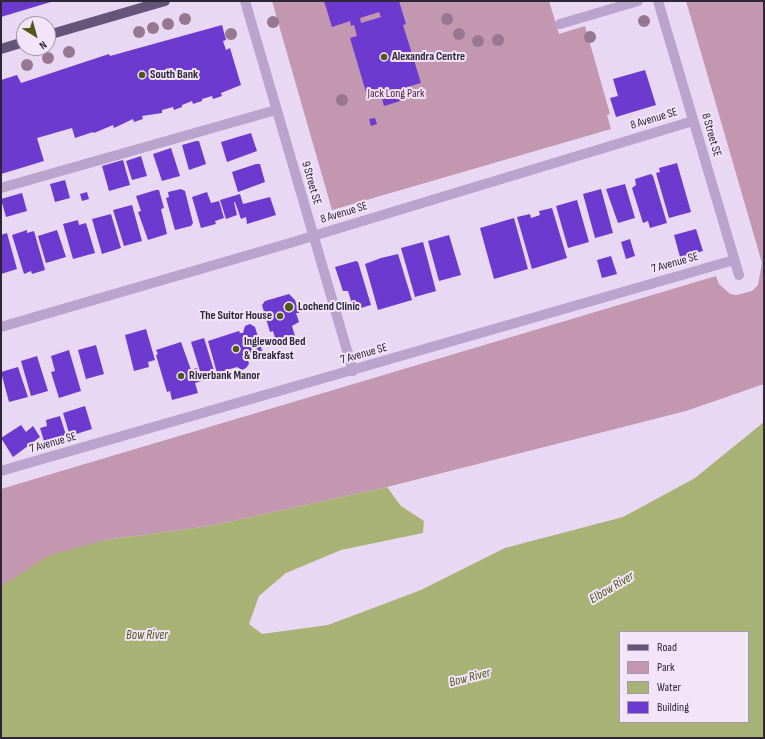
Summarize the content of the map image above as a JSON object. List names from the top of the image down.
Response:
{
  "streets": {
    "street": [
      "8 Avenue SE",
      "8 Street SE",
      "9 Street SE",
      "7 Avenue SE"
    ]
  },
  "crossings": [
    ["8 Avenue SE", "8 Street SE"],
    ["8 Avenue SE", "9 Street SE"],
    ["8 Street SE", "7 Avenue SE"],
    ["9 Street SE", "7 Avenue SE"]
  ],
  "water": ["Elbow River", "Bow River"],
  "parks": ["Jack Long Park"],
  "places": [
    "Alexandra Centre",
    "South Bank",
    "Lochend Clinic",
    "The Suitor House",
    "Inglewood Bed & Breakfast",
    "Riverbank Manor"
  ],
  "legend": [
    "Road",
    "Park",
    "Water",
    "Building"
  ],
  "north": "bottom right"
}
